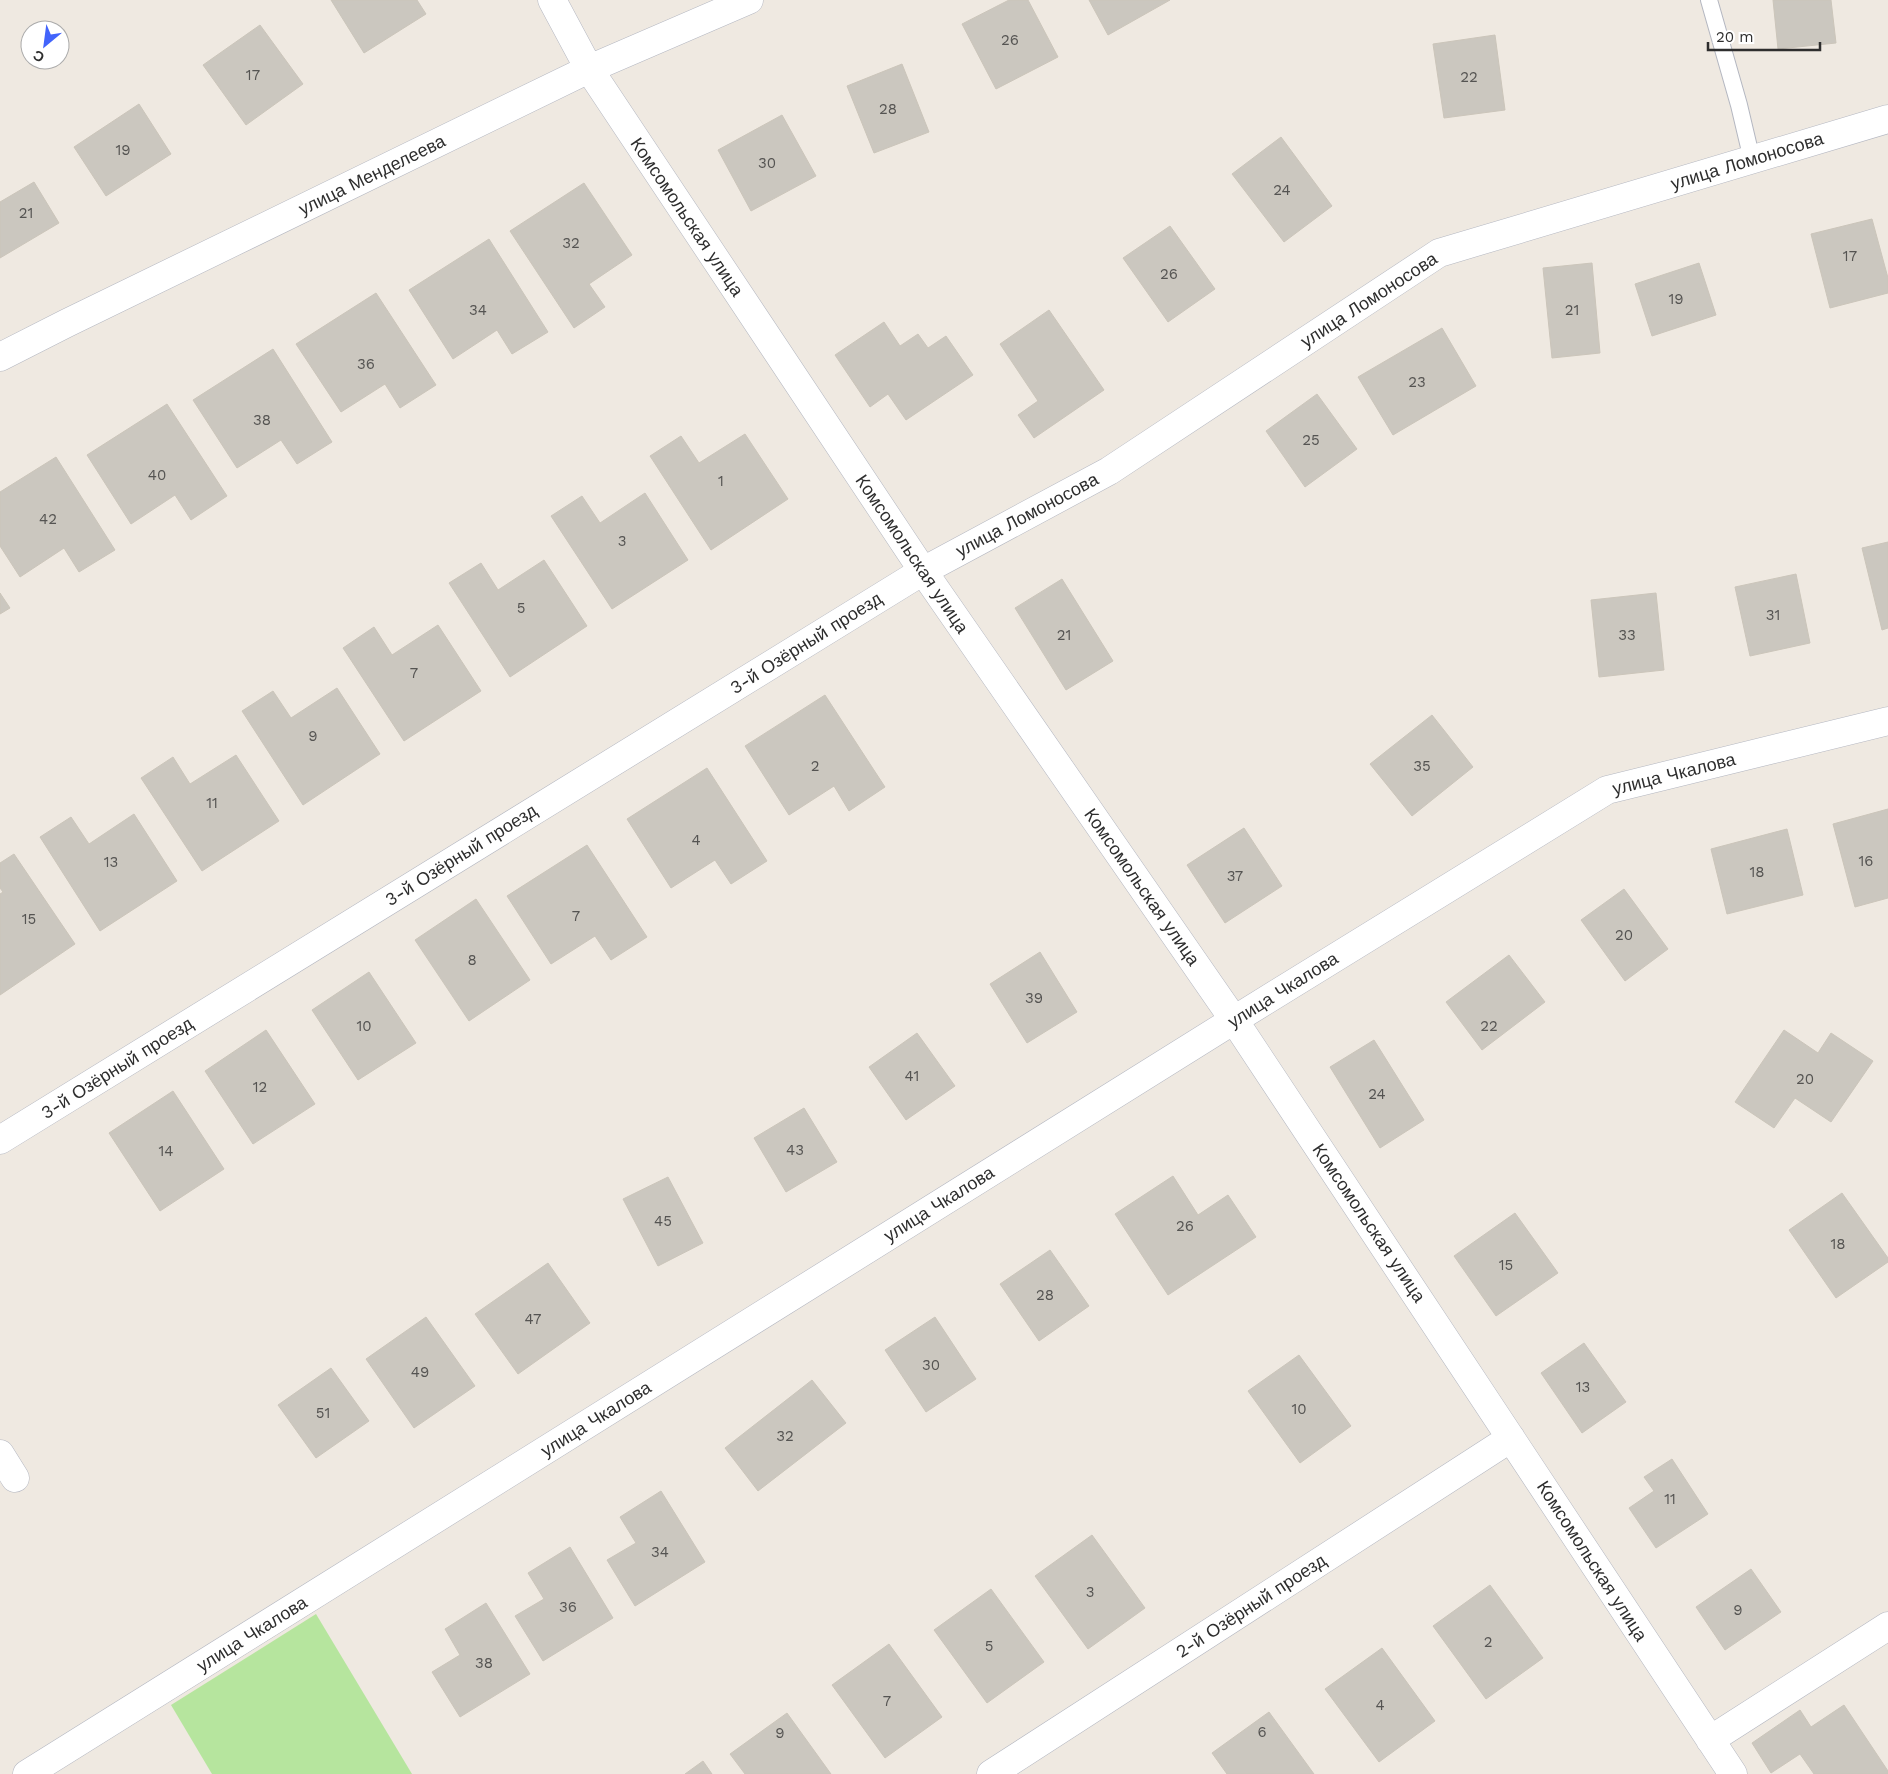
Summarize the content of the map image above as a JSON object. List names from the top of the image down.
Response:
{
  "streets": {
    "street": [
      "улица Ломоносова",
      "улица Менделеева",
      "Комсомольская улица",
      "3-й Озёрный проезд",
      "улица Чкалова",
      "2-й Озёрный проезд"
    ]
  },
  "crossings": [
    ["улица Ломоносова", "Комсомольская улица"],
    ["улица Ломоносова", "3-й Озёрный проезд"],
    ["улица Менделеева", "Комсомольская улица"],
    ["Комсомольская улица", "3-й Озёрный проезд"],
    ["Комсомольская улица", "улица Чкалова"],
    ["Комсомольская улица", "2-й Озёрный проезд"]
  ],
  "house_numbers": [
    "26",
    "17",
    "22",
    "28",
    "19",
    "30",
    "24",
    "21",
    "32",
    "17",
    "26",
    "19",
    "34",
    "21",
    "36",
    "23",
    "38",
    "25",
    "40",
    "1",
    "42",
    "3",
    "5",
    "31",
    "21",
    "33",
    "7",
    "9",
    "2",
    "35",
    "11",
    "4",
    "16",
    "13",
    "18",
    "37",
    "7",
    "15",
    "20",
    "8",
    "39",
    "10",
    "22",
    "41",
    "20",
    "12",
    "24",
    "43",
    "14",
    "45",
    "26",
    "18",
    "15",
    "28",
    "47",
    "30",
    "49",
    "13",
    "10",
    "51",
    "32",
    "11",
    "34",
    "3",
    "36",
    "9",
    "2",
    "5",
    "38",
    "7",
    "4",
    "6",
    "9"
  ],
  "scale_bar": "20 m",
  "north": "bottom left"
}
